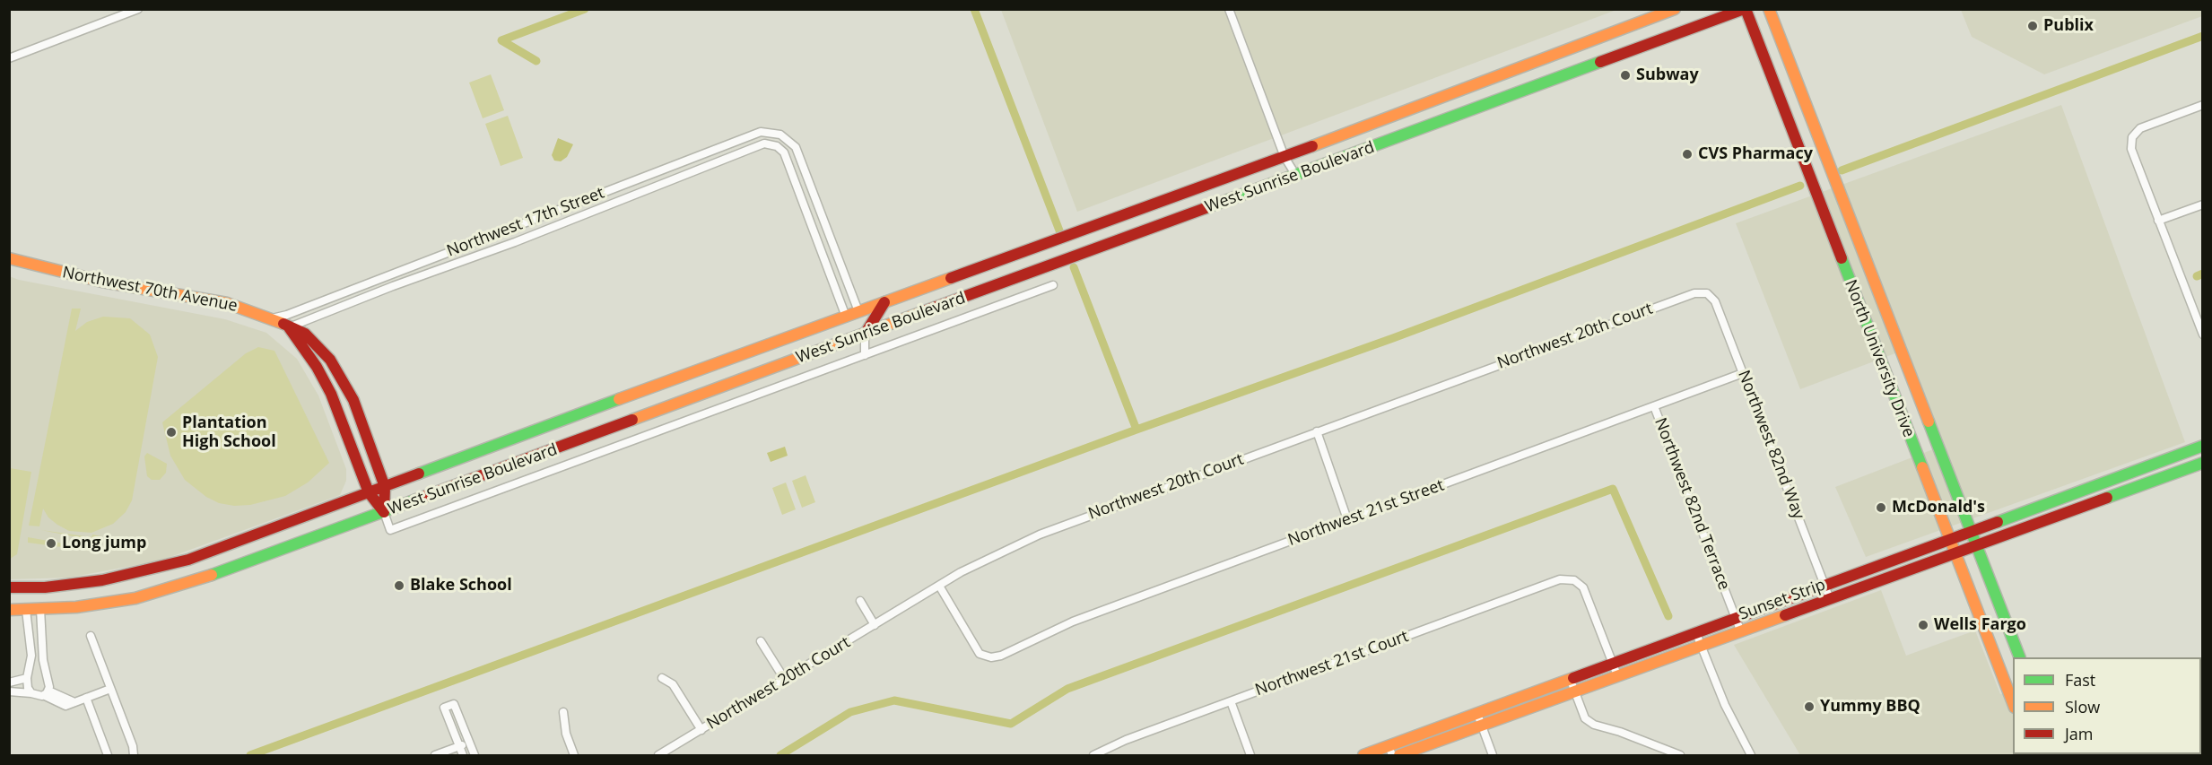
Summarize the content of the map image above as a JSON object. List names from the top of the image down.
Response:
{
  "streets": {
    "main road": [
      "West Sunrise Boulevard",
      "Northwest 70th Avenue",
      "North University Drive",
      "Sunset Strip"
    ],
    "street": [
      "Northwest 17th Street",
      "Northwest 20th Court",
      "Northwest 82nd Way",
      "Northwest 82nd Terrace",
      "Northwest 21st Street",
      "Northwest 21st Court"
    ]
  },
  "crossings": [
    ["West Sunrise Boulevard", "Northwest 17th Street"],
    ["West Sunrise Boulevard", "Northwest 70th Avenue"],
    ["West Sunrise Boulevard", "North University Drive"],
    ["Northwest 17th Street", "Northwest 70th Avenue"],
    ["Northwest 20th Court", "Northwest 82nd Way"],
    ["Northwest 20th Court", "Northwest 21st Street"],
    ["North University Drive", "Sunset Strip"],
    ["Northwest 82nd Way", "Northwest 21st Street"],
    ["Northwest 82nd Way", "Sunset Strip"],
    ["Northwest 82nd Terrace", "Northwest 21st Street"],
    ["Northwest 82nd Terrace", "Sunset Strip"],
    ["Sunset Strip", "Northwest 21st Court"]
  ],
  "places": [
    "Publix",
    "Subway",
    "CVS Pharmacy",
    "Plantation High School",
    "McDonald's",
    "Long jump",
    "Blake School",
    "Wells Fargo",
    "Yummy BBQ"
  ],
  "legend": ["Fast", "Slow", "Jam"]
}
